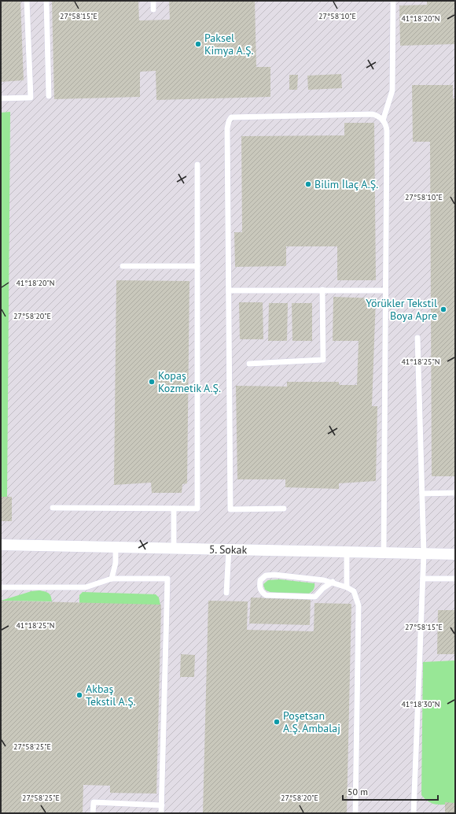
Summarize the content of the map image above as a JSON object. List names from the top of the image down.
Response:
{
  "streets": {
    "street": ["5. Sokak"]
  },
  "places": [
    "Paksel Kimya A.Ş.",
    "Bilim İlaç A.Ş.",
    "Yörükler Tekstil Boya Apre",
    "Kopaş Kozmetik A.Ş.",
    "Akbaş Tekstil A.Ş.",
    "Poşetsan A.Ş. Ambalaj"
  ],
  "scale_bar": "50 m",
  "coordinates": [
    "27°58'15\"E",
    "27°58'10\"E",
    "41°18'20\"N",
    "27°58'20\"E",
    "41°18'25\"N",
    "41°18'30\"N",
    "27°58'25\"E"
  ]
}
